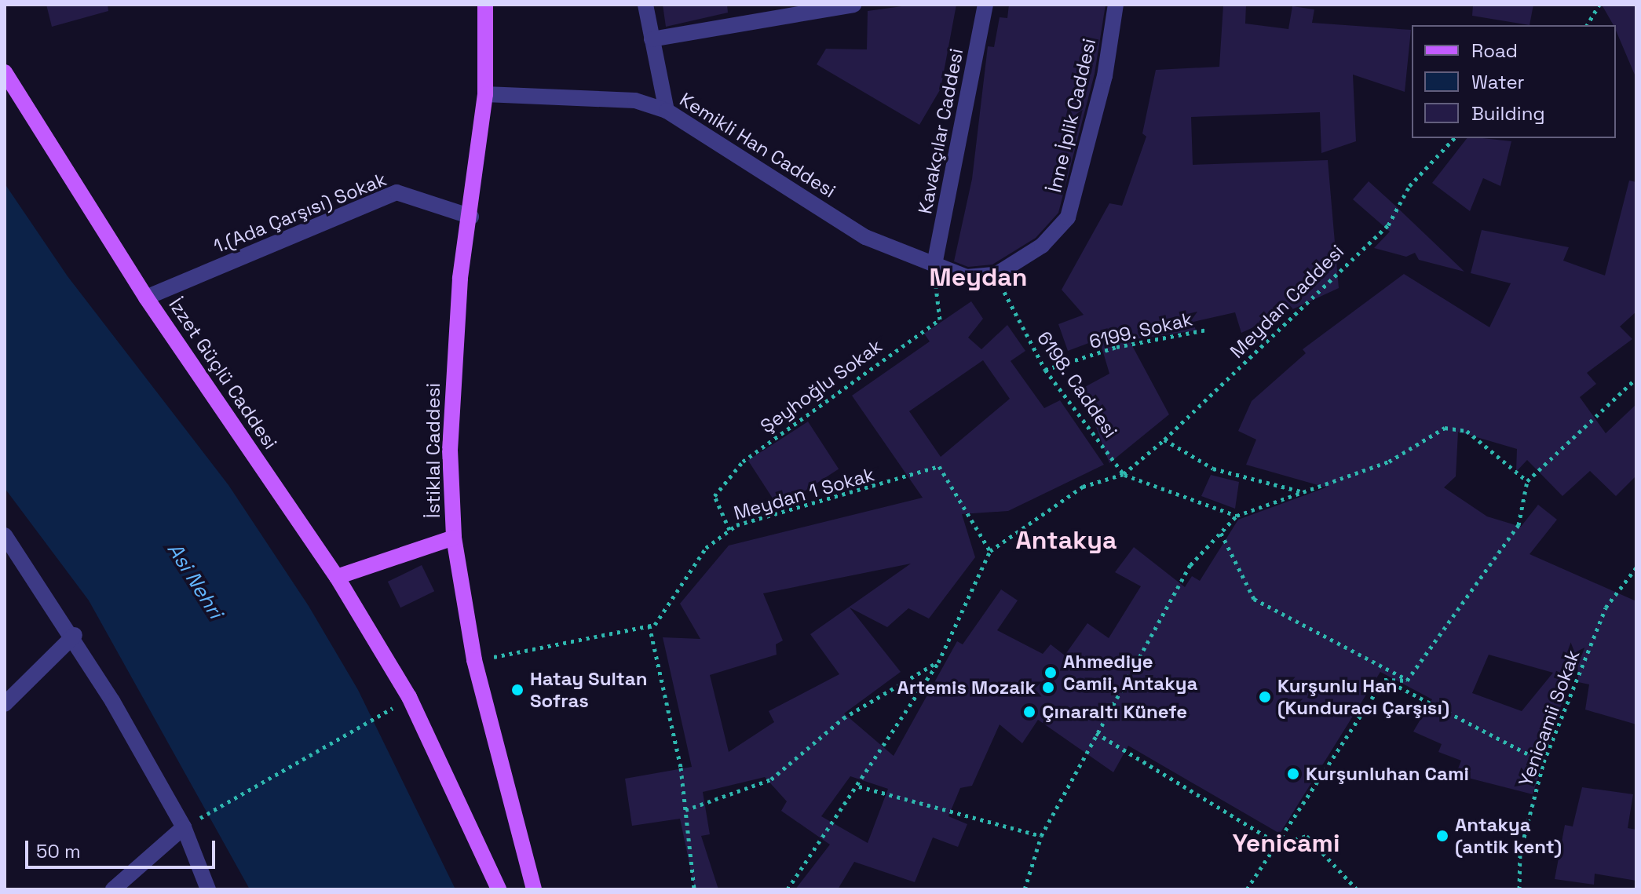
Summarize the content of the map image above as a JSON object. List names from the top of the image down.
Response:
{
  "streets": {
    "main road": ["İzzet Güçlü Caddesi", "İstiklal Caddesi"],
    "street": [
      "İnne İplik Caddesi",
      "Kavakçılar Caddesi",
      "Kemikli Han Caddesi",
      "1.(Ada Çarşısı) Sokak"
    ],
    "path": [
      "Meydan Caddesi",
      "6199. Sokak",
      "6198. Caddesi",
      "Şeyhoğlu Sokak",
      "Meydan 1 Sokak",
      "Yenicamii Sokak"
    ]
  },
  "crossings": [
    ["İnne İplik Caddesi", "Kemikli Han Caddesi"],
    ["İnne İplik Caddesi", "6198. Caddesi"],
    ["Kavakçılar Caddesi", "Kemikli Han Caddesi"],
    ["Kavakçılar Caddesi", "Şeyhoğlu Sokak"],
    ["Kemikli Han Caddesi", "6198. Caddesi"],
    ["Kemikli Han Caddesi", "Şeyhoğlu Sokak"],
    ["Kemikli Han Caddesi", "İstiklal Caddesi"],
    ["1.(Ada Çarşısı) Sokak", "İzzet Güçlü Caddesi"],
    ["1.(Ada Çarşısı) Sokak", "İstiklal Caddesi"],
    ["Meydan Caddesi", "6198. Caddesi"],
    ["6199. Sokak", "6198. Caddesi"],
    ["Şeyhoğlu Sokak", "Meydan 1 Sokak"]
  ],
  "districts": ["Meydan", "Antakya", "Yenicami"],
  "water": ["Asi Nehri"],
  "places": [
    "Ahmediye Camii, Antakya",
    "Artemis Mozaik",
    "Hatay Sultan Sofras",
    "Kurşunlu Han (Kunduracı Çarşısı)",
    "Çınaraltı Künefe",
    "Kurşunluhan Cami",
    "Antakya (antik kent)"
  ],
  "legend": ["Road", "Water", "Building"],
  "scale_bar": "50 m"
}
